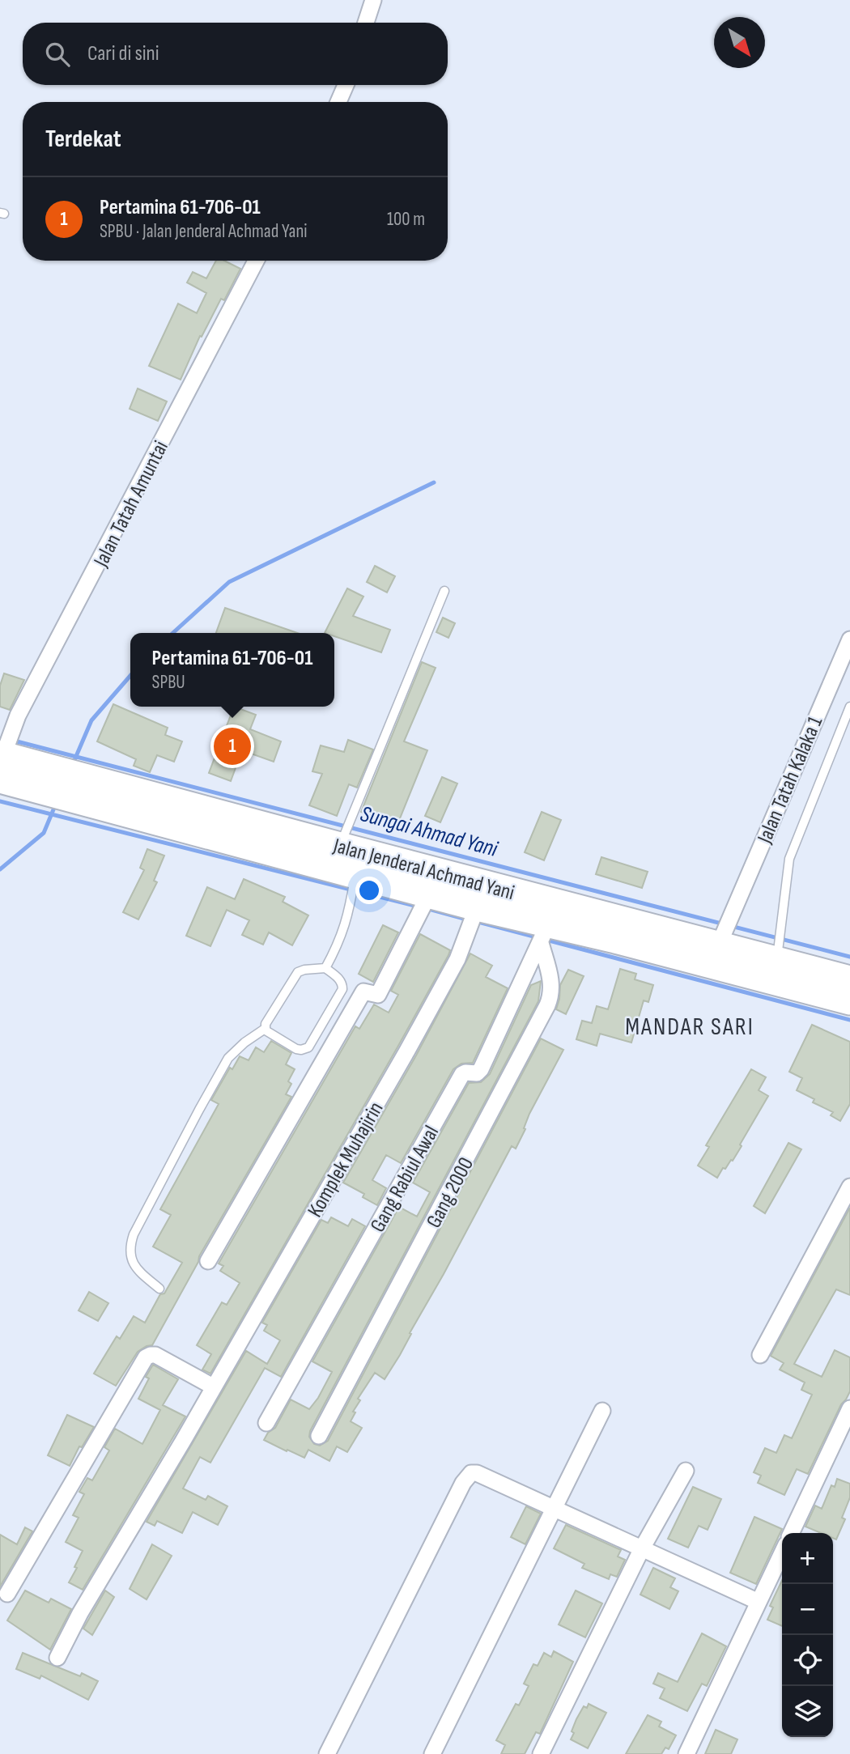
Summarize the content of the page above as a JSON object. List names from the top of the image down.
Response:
{
  "streets": {
    "highway": ["Jalan Jenderal Achmad Yani"],
    "street": [
      "Jalan Tatah Amuntai",
      "Jalan Tatah Kalaka 1",
      "Komplek Muhajirin",
      "Gang Rabiul Awal",
      "Gang 2000"
    ]
  },
  "crossings": [
    ["Jalan Tatah Amuntai", "Jalan Jenderal Achmad Yani"],
    ["Jalan Tatah Kalaka 1", "Jalan Jenderal Achmad Yani"],
    ["Jalan Jenderal Achmad Yani", "Komplek Muhajirin"],
    ["Jalan Jenderal Achmad Yani", "Gang Rabiul Awal"],
    ["Jalan Jenderal Achmad Yani", "Gang 2000"],
    ["Gang Rabiul Awal", "Gang 2000"]
  ],
  "districts": ["MANDAR SARI"],
  "water": ["Sungai Ahmad Yani"],
  "north": "bottom right",
  "page": {
    "search": "Cari di sini",
    "heading": "Terdekat",
    "list": [
      {
        "mark": "1",
        "name": "Pertamina 61-706-01",
        "note": "SPBU · Jalan Jenderal Achmad Yani",
        "value": "100 m"
      }
    ],
    "popup": ["Pertamina 61-706-01", "SPBU"],
    "pins": "1",
    "map_buttons": ["+", "−"]
  }
}
